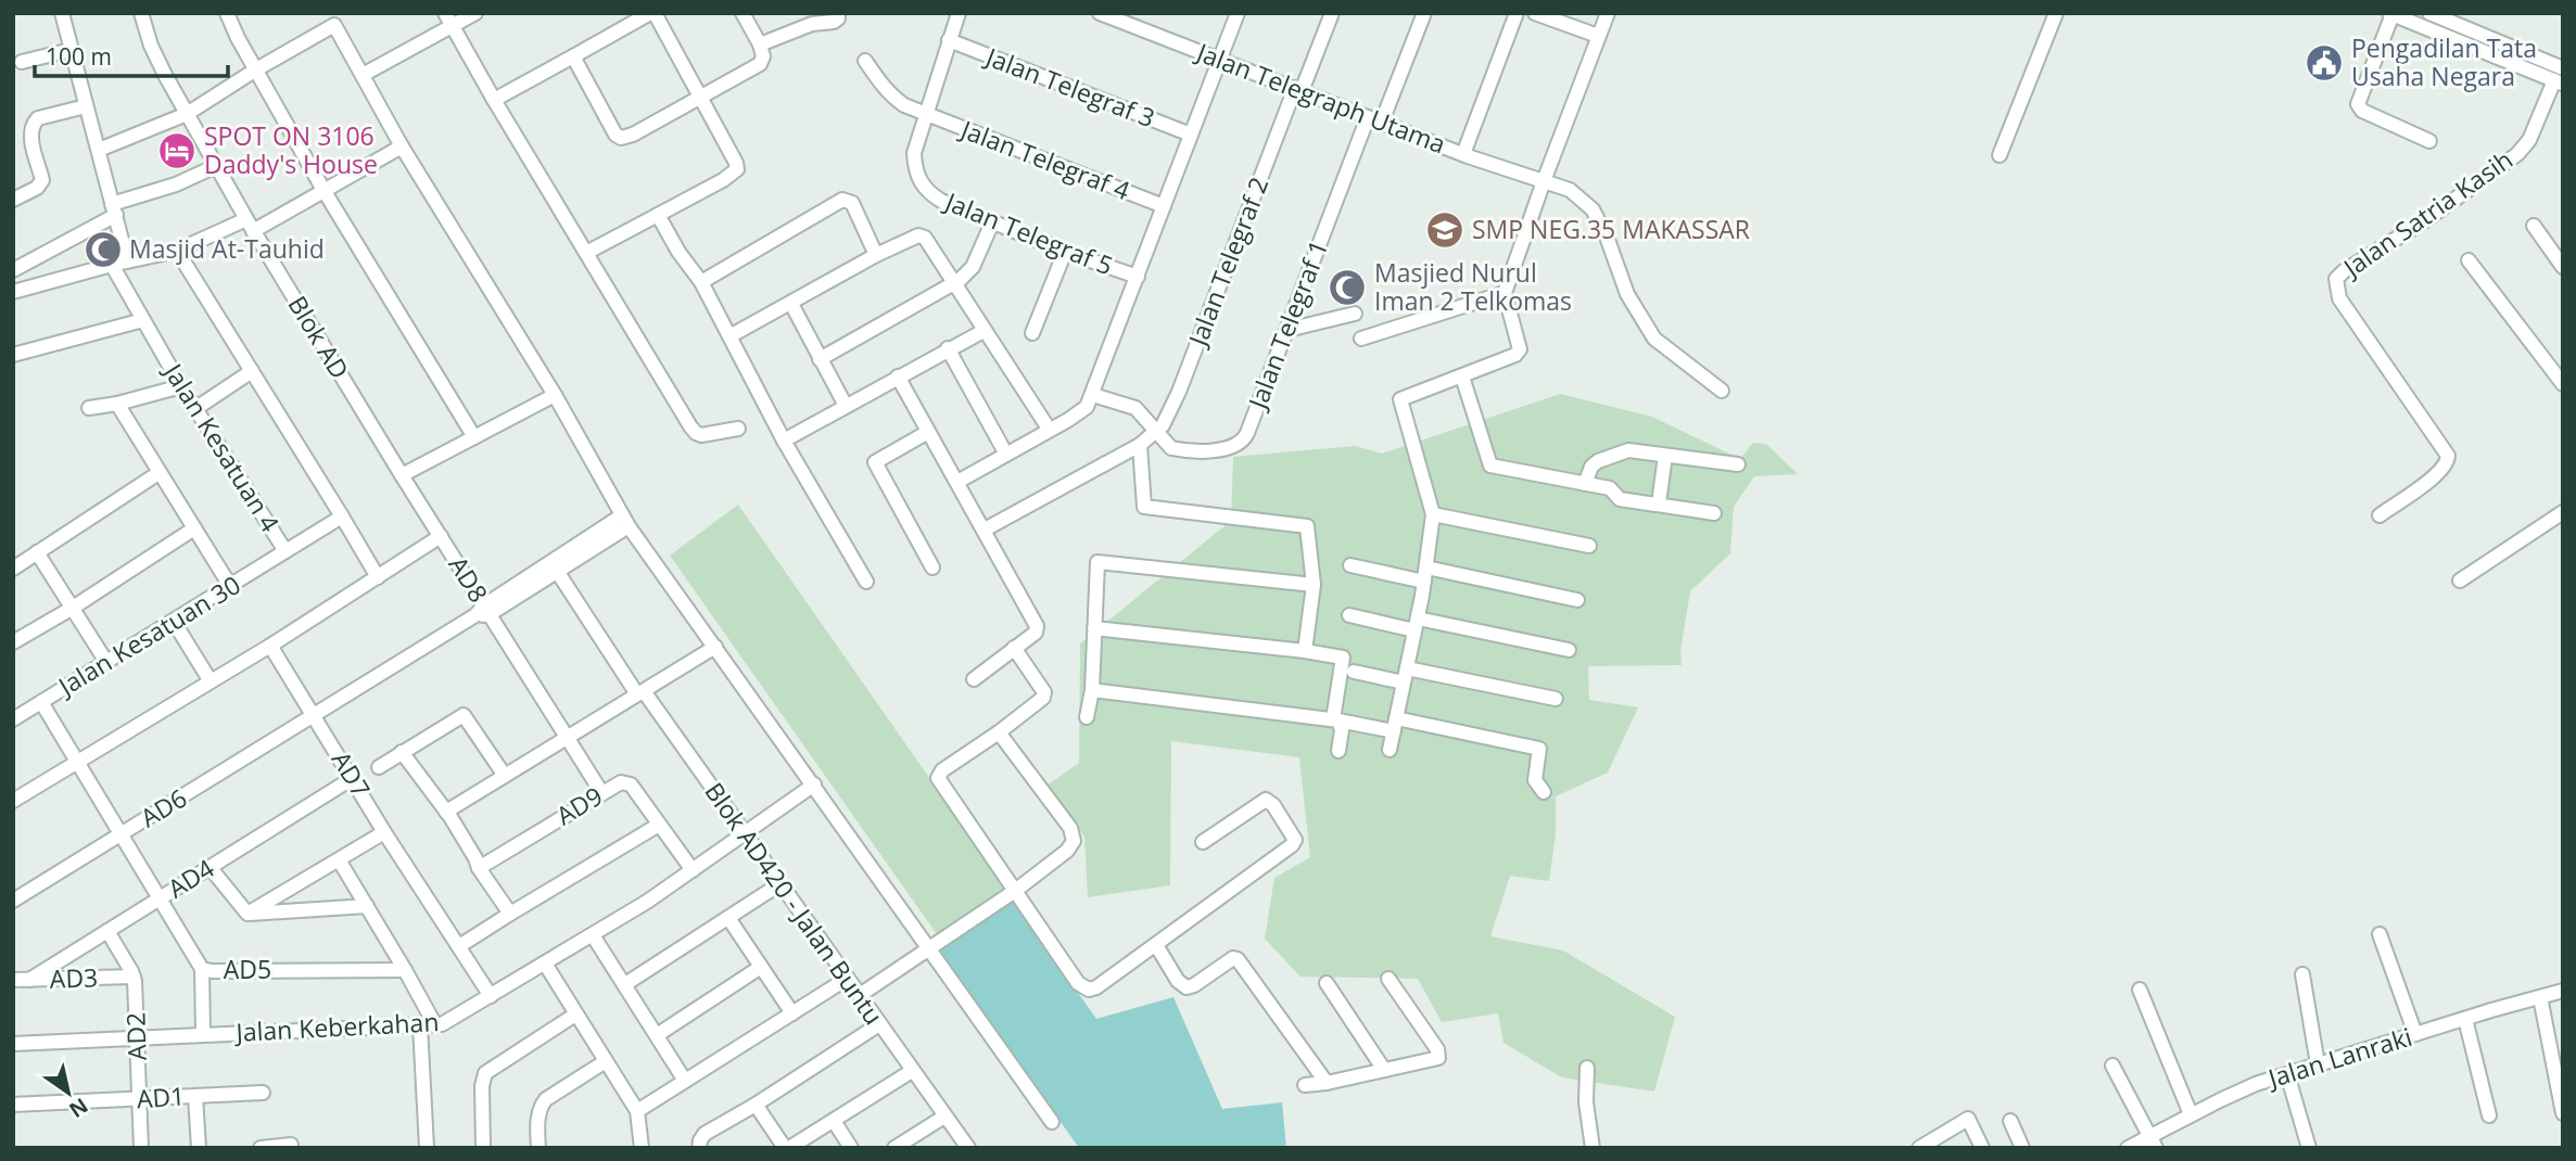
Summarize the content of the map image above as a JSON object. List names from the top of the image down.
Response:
{
  "streets": {
    "street": [
      "Jalan Telegraf 3",
      "Jalan Telegraph Utama",
      "Jalan Telegraf 4",
      "Jalan Satria Kasih",
      "Jalan Telegraf 5",
      "Jalan Telegraf 2",
      "Jalan Telegraf 1",
      "Blok AD",
      "Jalan Kesatuan 4",
      "AD8",
      "Jalan Kesatuan 30",
      "AD7",
      "AD9",
      "AD6",
      "AD4",
      "Blok AD420 - Jalan Buntu",
      "AD5",
      "AD3",
      "Jalan Keberkahan",
      "AD2",
      "Jalan Lanraki",
      "AD1"
    ]
  },
  "crossings": [
    ["Jalan Telegraf 3", "Jalan Telegraf 5"],
    ["Jalan Telegraph Utama", "Jalan Telegraf 2"],
    ["Jalan Telegraph Utama", "Jalan Telegraf 1"],
    ["Jalan Telegraf 4", "Jalan Telegraf 5"],
    ["Jalan Telegraf 2", "Jalan Telegraf 1"],
    ["Blok AD", "AD8"],
    ["Jalan Kesatuan 4", "Jalan Kesatuan 30"],
    ["AD8", "AD7"],
    ["AD8", "AD9"],
    ["AD8", "AD6"],
    ["AD8", "AD5"],
    ["Jalan Kesatuan 30", "AD5"],
    ["AD7", "AD6"],
    ["AD7", "AD4"],
    ["AD7", "Jalan Keberkahan"],
    ["AD9", "Jalan Keberkahan"],
    ["AD6", "Blok AD420 - Jalan Buntu"],
    ["AD6", "AD5"],
    ["AD4", "AD5"],
    ["AD4", "AD3"],
    ["AD4", "AD2"],
    ["Blok AD420 - Jalan Buntu", "Jalan Keberkahan"],
    ["AD3", "AD2"],
    ["Jalan Keberkahan", "AD2"],
    ["AD2", "AD1"]
  ],
  "places": {
    "public building": ["Pengadilan Tata Usaha Negara"],
    "hotel": ["SPOT ON 3106 Daddy's House"],
    "school or university": ["SMP NEG.35 MAKASSAR"],
    "mosque": ["Masjid At-Tauhid", "Masjied Nurul Iman 2 Telkomas"]
  },
  "scale_bar": "100 m",
  "north": "bottom right"
}
